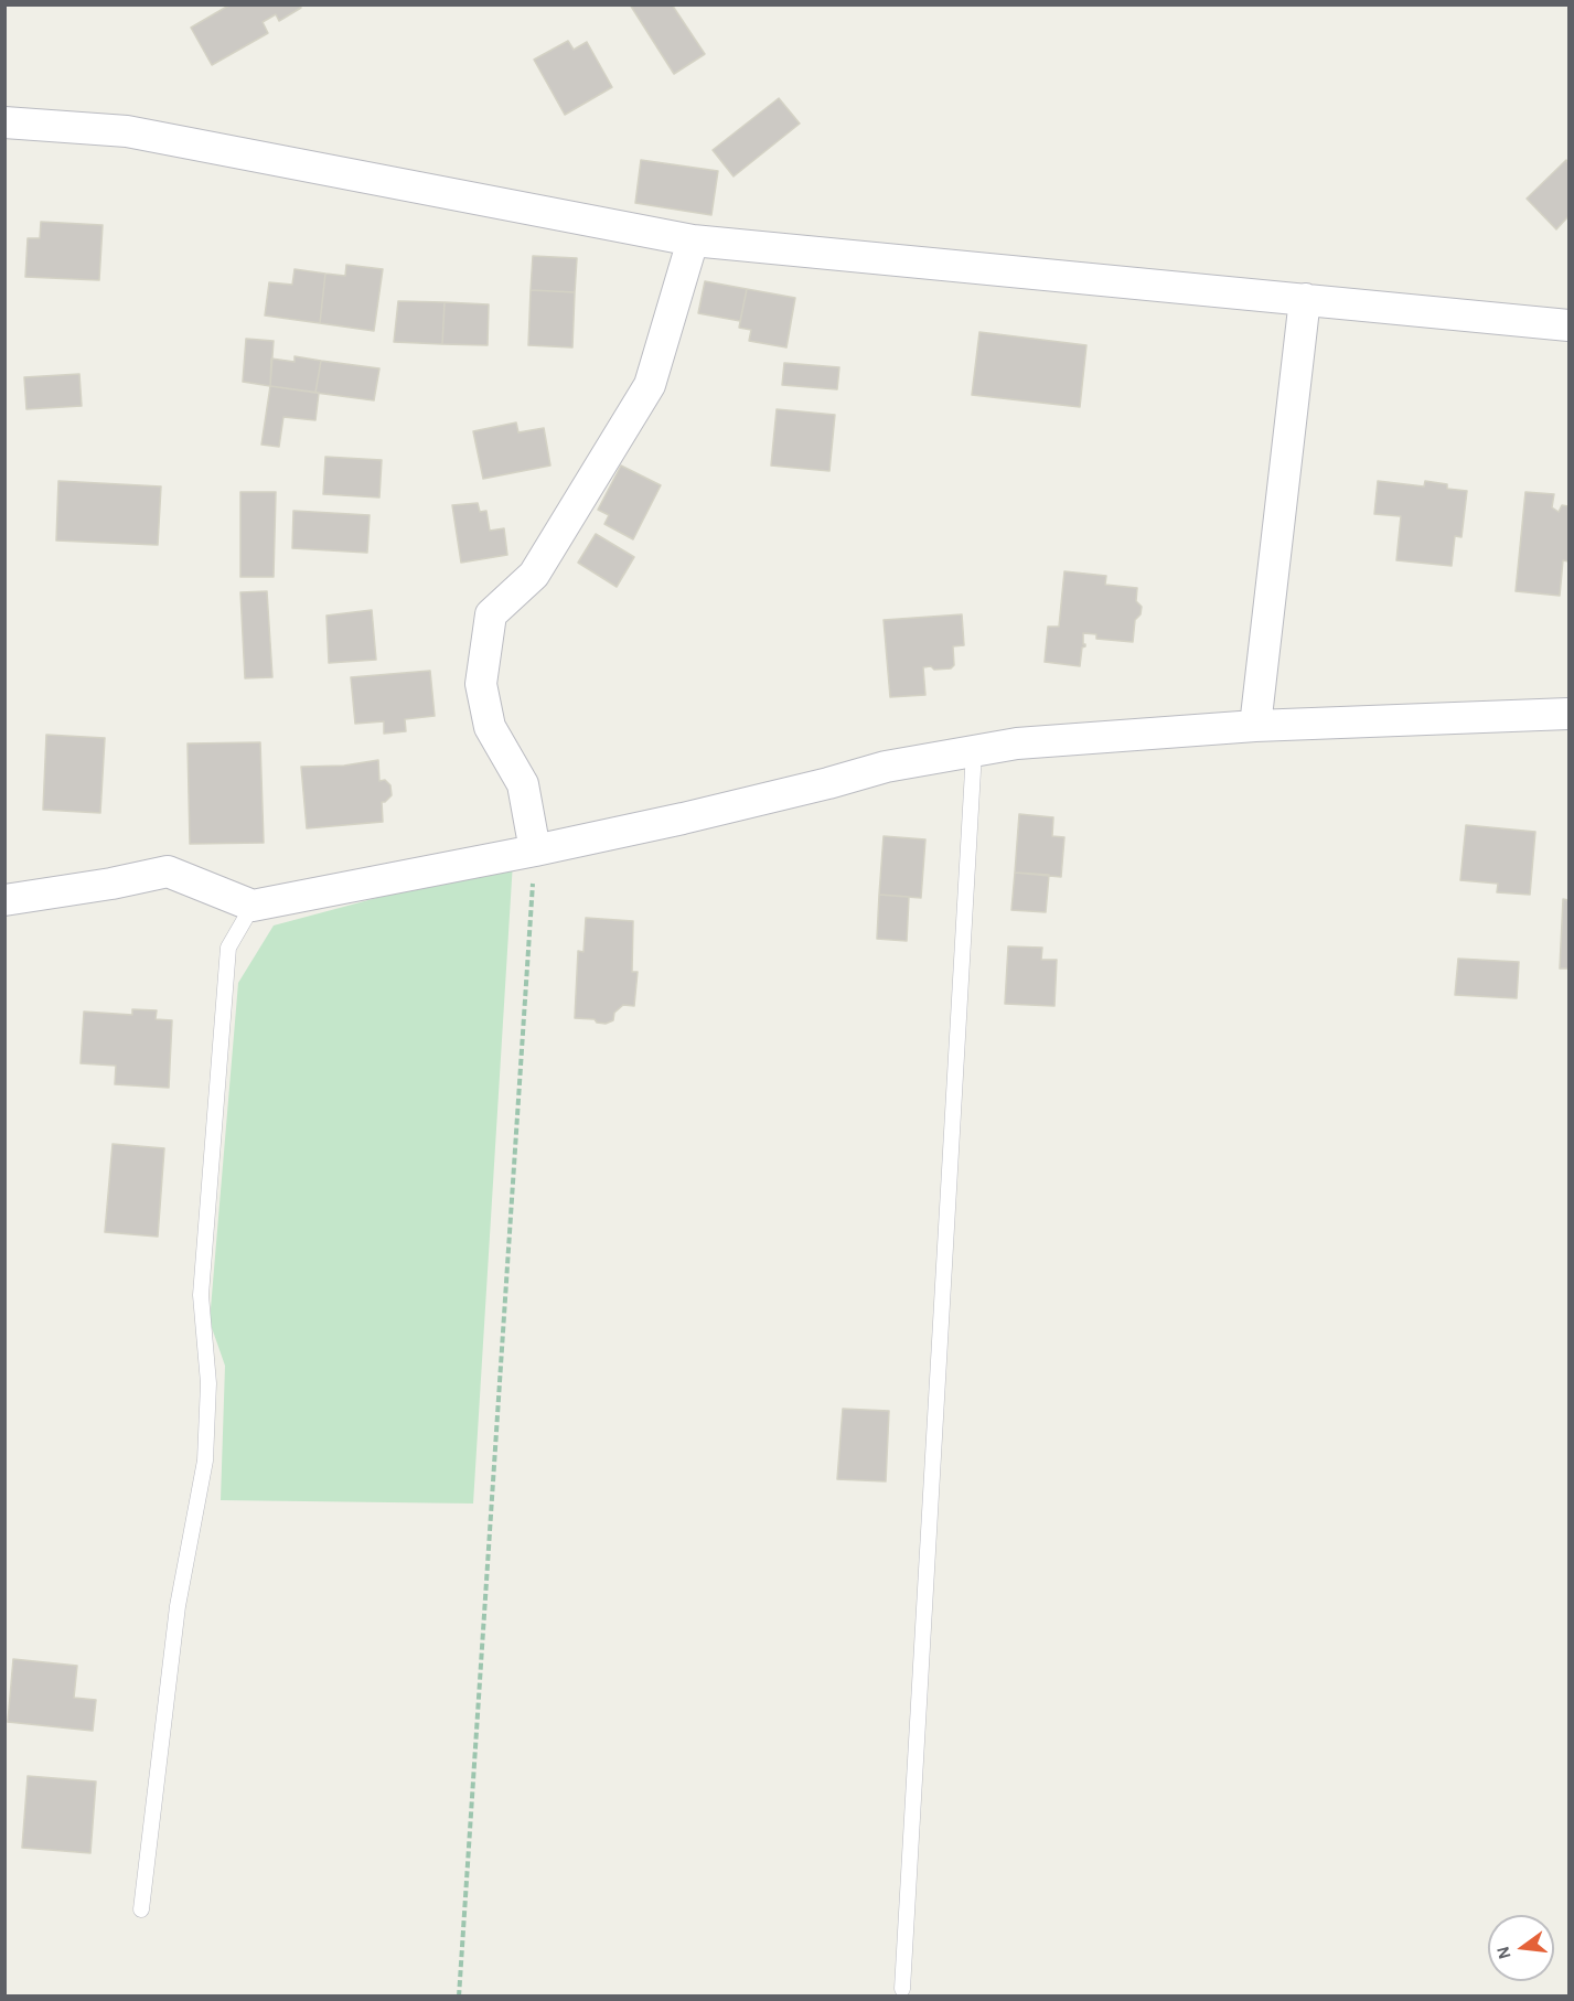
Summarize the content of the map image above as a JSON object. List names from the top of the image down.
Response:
{
  "north": "left"
}
